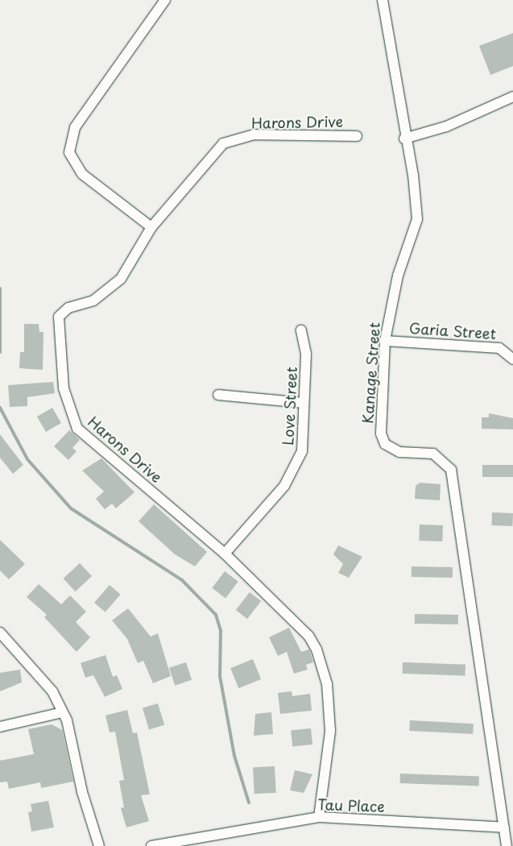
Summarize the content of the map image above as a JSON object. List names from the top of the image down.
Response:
{
  "streets": {
    "street": [
      "Harons Drive",
      "Garia Street",
      "Kanage Street",
      "Love Street",
      "Tau Place"
    ]
  },
  "crossings": [
    ["Harons Drive", "Love Street"],
    ["Harons Drive", "Tau Place"],
    ["Garia Street", "Kanage Street"],
    ["Kanage Street", "Tau Place"]
  ]
}
